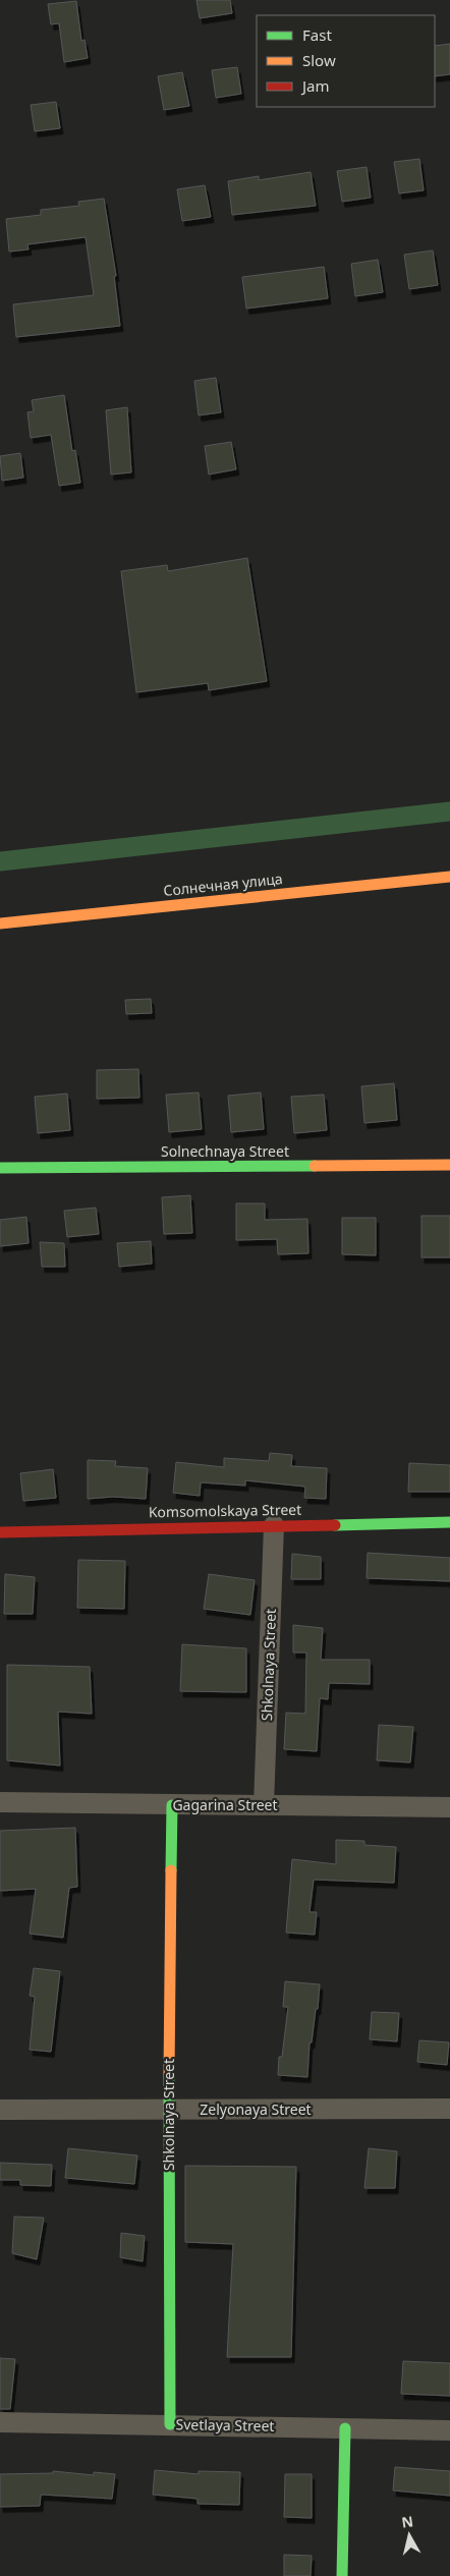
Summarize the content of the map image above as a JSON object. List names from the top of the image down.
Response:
{
  "streets": {
    "street": [
      "Солнечная улица",
      "Solnechnaya Street",
      "Komsomolskaya Street",
      "Shkolnaya Street",
      "Gagarina Street",
      "Zelyonaya Street",
      "Svetlaya Street"
    ]
  },
  "crossings": [
    ["Komsomolskaya Street", "Shkolnaya Street"],
    ["Shkolnaya Street", "Gagarina Street"],
    ["Shkolnaya Street", "Zelyonaya Street"],
    ["Shkolnaya Street", "Svetlaya Street"]
  ],
  "legend": ["Fast", "Slow", "Jam"],
  "north": "top"
}
